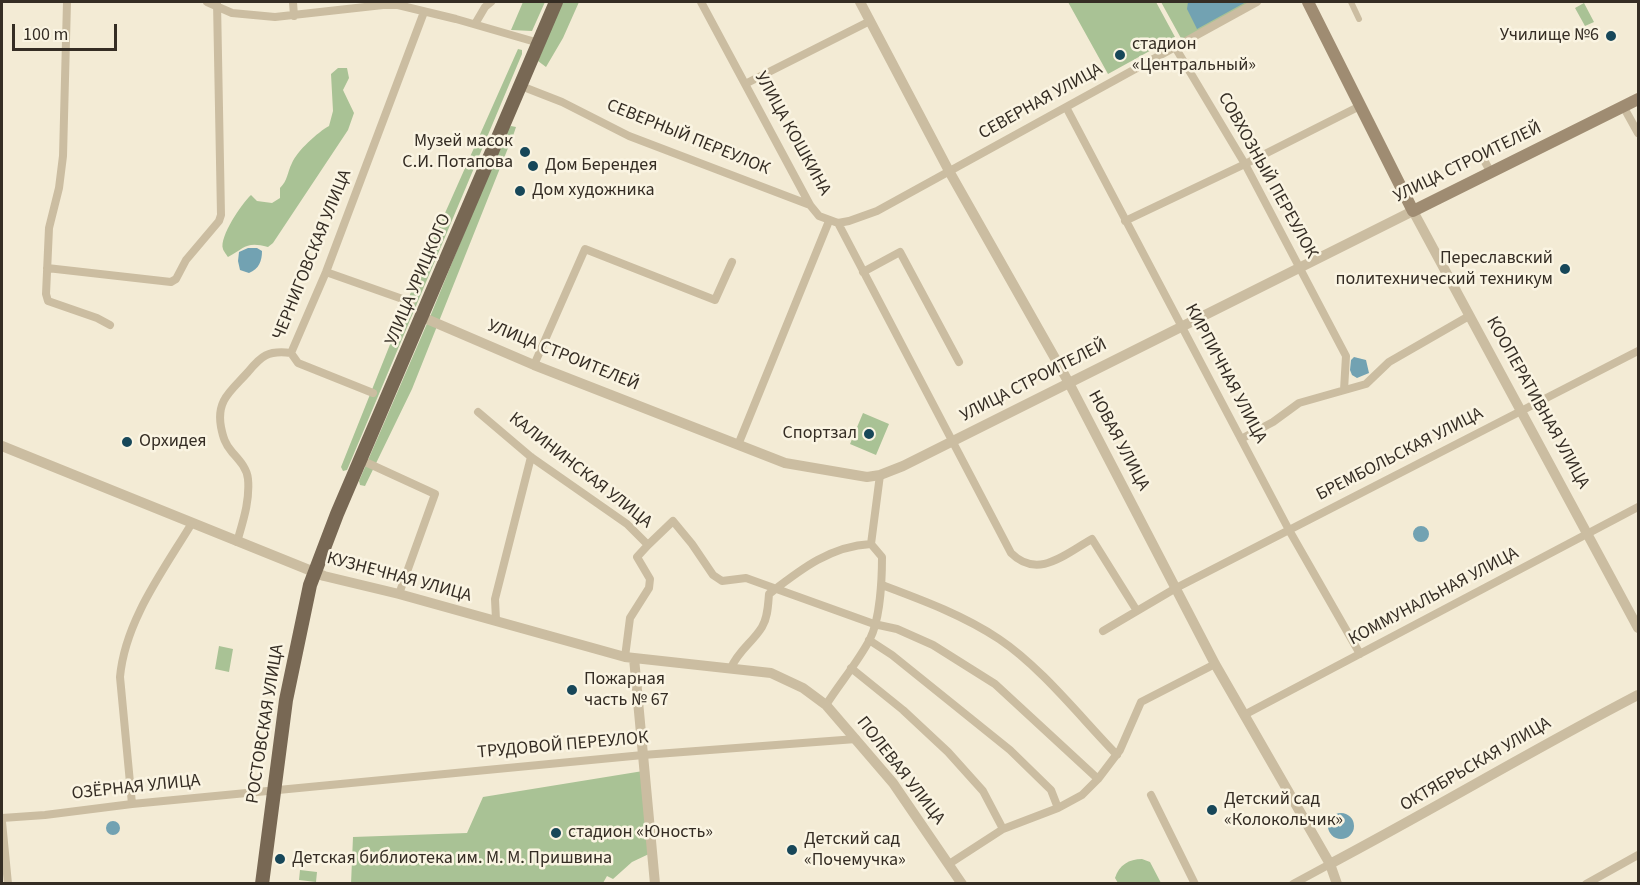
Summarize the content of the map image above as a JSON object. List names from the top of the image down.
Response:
{
  "streets": {
    "main road": [
      "УЛИЦА СТРОИТЕЛЕЙ",
      "УЛИЦА УРИЦКОГО",
      "КООПЕРАТИВНАЯ УЛИЦА",
      "РОСТОВСКАЯ УЛИЦА"
    ],
    "street": [
      "СЕВЕРНАЯ УЛИЦА",
      "УЛИЦА КОШКИНА",
      "СЕВЕРНЫЙ ПЕРЕУЛОК",
      "СОВХОЗНЫЙ ПЕРЕУЛОК",
      "ЧЕРНИГОВСКАЯ УЛИЦА",
      "КИРПИЧНАЯ УЛИЦА",
      "НОВАЯ УЛИЦА",
      "БРЕМБОЛЬСКАЯ УЛИЦА",
      "КАЛИНИНСКАЯ УЛИЦА",
      "КУЗНЕЧНАЯ УЛИЦА",
      "КОММУНАЛЬНАЯ УЛИЦА",
      "ТРУДОВОЙ ПЕРЕУЛОК",
      "ОКТЯБРЬСКАЯ УЛИЦА",
      "ПОЛЕВАЯ УЛИЦА",
      "ОЗЁРНАЯ УЛИЦА"
    ]
  },
  "crossings": [
    ["СЕВЕРНАЯ УЛИЦА", "УЛИЦА КОШКИНА"],
    ["СЕВЕРНАЯ УЛИЦА", "СОВХОЗНЫЙ ПЕРЕУЛОК"],
    ["СЕВЕРНАЯ УЛИЦА", "КИРПИЧНАЯ УЛИЦА"],
    ["СЕВЕРНАЯ УЛИЦА", "НОВАЯ УЛИЦА"],
    ["УЛИЦА КОШКИНА", "СЕВЕРНЫЙ ПЕРЕУЛОК"],
    ["УЛИЦА КОШКИНА", "УЛИЦА СТРОИТЕЛЕЙ"],
    ["УЛИЦА КОШКИНА", "БРЕМБОЛЬСКАЯ УЛИЦА"],
    ["СЕВЕРНЫЙ ПЕРЕУЛОК", "УЛИЦА УРИЦКОГО"],
    ["УЛИЦА СТРОИТЕЛЕЙ", "СОВХОЗНЫЙ ПЕРЕУЛОК"],
    ["УЛИЦА СТРОИТЕЛЕЙ", "УЛИЦА УРИЦКОГО"],
    ["УЛИЦА СТРОИТЕЛЕЙ", "КИРПИЧНАЯ УЛИЦА"],
    ["УЛИЦА СТРОИТЕЛЕЙ", "КООПЕРАТИВНАЯ УЛИЦА"],
    ["УЛИЦА СТРОИТЕЛЕЙ", "НОВАЯ УЛИЦА"],
    ["ЧЕРНИГОВСКАЯ УЛИЦА", "КУЗНЕЧНАЯ УЛИЦА"],
    ["УЛИЦА УРИЦКОГО", "КУЗНЕЧНАЯ УЛИЦА"],
    ["УЛИЦА УРИЦКОГО", "РОСТОВСКАЯ УЛИЦА"],
    ["КИРПИЧНАЯ УЛИЦА", "БРЕМБОЛЬСКАЯ УЛИЦА"],
    ["КИРПИЧНАЯ УЛИЦА", "КОММУНАЛЬНАЯ УЛИЦА"],
    ["КООПЕРАТИВНАЯ УЛИЦА", "БРЕМБОЛЬСКАЯ УЛИЦА"],
    ["КООПЕРАТИВНАЯ УЛИЦА", "КОММУНАЛЬНАЯ УЛИЦА"],
    ["НОВАЯ УЛИЦА", "БРЕМБОЛЬСКАЯ УЛИЦА"],
    ["НОВАЯ УЛИЦА", "КОММУНАЛЬНАЯ УЛИЦА"],
    ["НОВАЯ УЛИЦА", "ОКТЯБРЬСКАЯ УЛИЦА"],
    ["КАЛИНИНСКАЯ УЛИЦА", "КУЗНЕЧНАЯ УЛИЦА"],
    ["КУЗНЕЧНАЯ УЛИЦА", "РОСТОВСКАЯ УЛИЦА"],
    ["КУЗНЕЧНАЯ УЛИЦА", "ПОЛЕВАЯ УЛИЦА"],
    ["РОСТОВСКАЯ УЛИЦА", "ТРУДОВОЙ ПЕРЕУЛОК"],
    ["РОСТОВСКАЯ УЛИЦА", "ОЗЁРНАЯ УЛИЦА"],
    ["ТРУДОВОЙ ПЕРЕУЛОК", "ПОЛЕВАЯ УЛИЦА"],
    ["ТРУДОВОЙ ПЕРЕУЛОК", "ОЗЁРНАЯ УЛИЦА"]
  ],
  "places": [
    "Училище №6",
    "стадион «Центральный»",
    "Музей масок С.И. Потапова",
    "Дом Берендея",
    "Дом художника",
    "Переславский политехнический техникум",
    "Спортзал",
    "Орхидея",
    "Пожарная часть № 67",
    "Детский сад «Колокольчик»",
    "стадион «Юность»",
    "Детский сад «Почемучка»",
    "Детская библиотека им. М. М. Пришвина"
  ],
  "scale_bar": "100 m"
}
